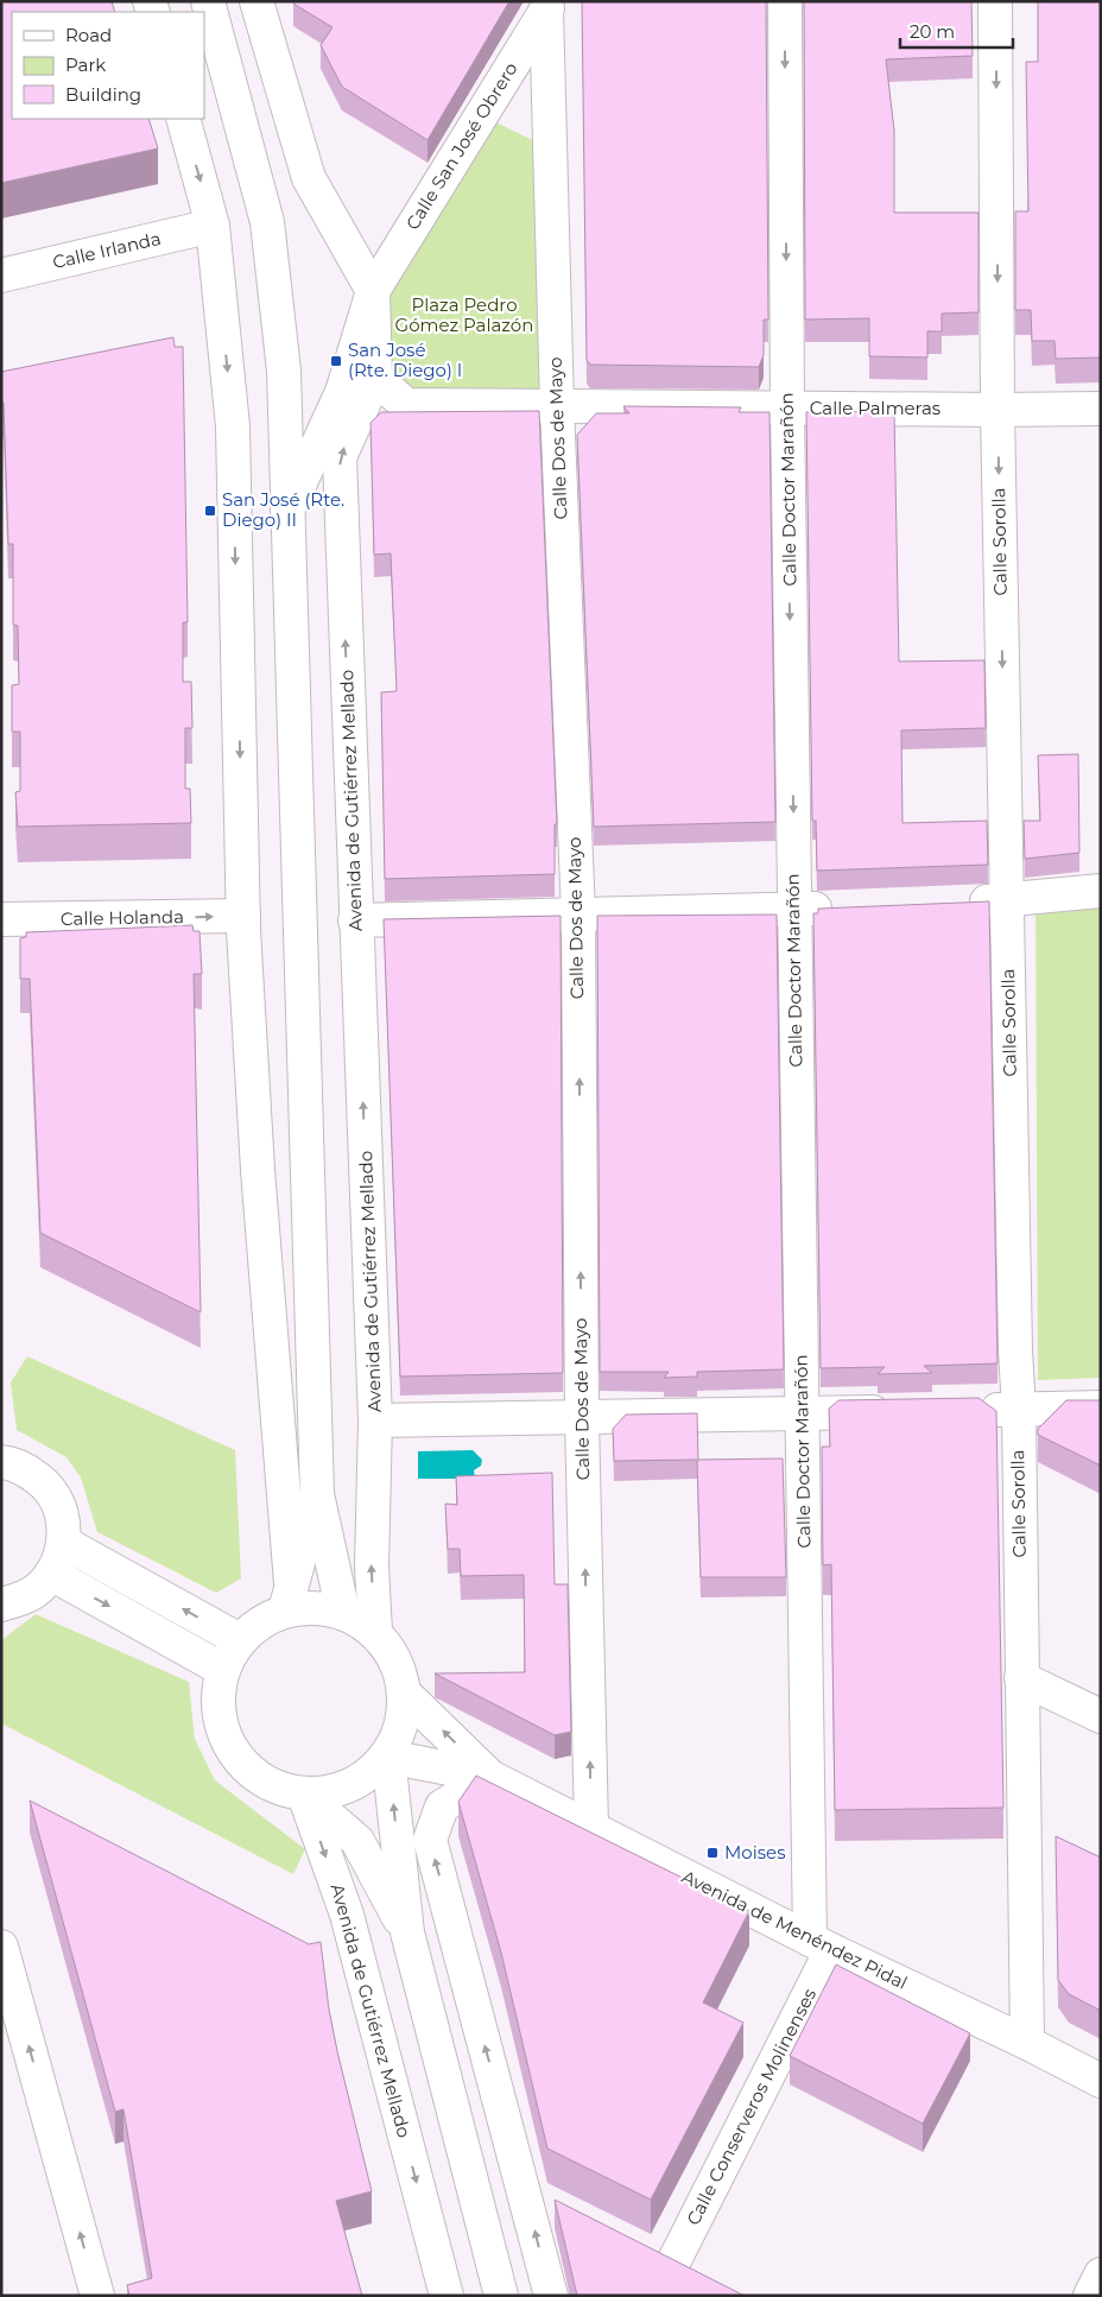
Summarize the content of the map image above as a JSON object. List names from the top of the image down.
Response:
{
  "streets": {
    "street": [
      "Calle San José Obrero",
      "Calle Irlanda",
      "Calle Palmeras",
      "Calle Dos de Mayo",
      "Calle Doctor Marañón",
      "Calle Sorolla",
      "Avenida de Gutiérrez Mellado",
      "Calle Holanda",
      "Avenida de Menéndez Pidal",
      "Calle Conserveros Molinenses"
    ]
  },
  "crossings": [
    ["Calle San José Obrero", "Calle Dos de Mayo"],
    ["Calle San José Obrero", "Avenida de Gutiérrez Mellado"],
    ["Calle Palmeras", "Calle Dos de Mayo"],
    ["Calle Palmeras", "Calle Doctor Marañón"],
    ["Calle Palmeras", "Calle Sorolla"],
    ["Calle Palmeras", "Avenida de Gutiérrez Mellado"],
    ["Calle Dos de Mayo", "Avenida de Menéndez Pidal"],
    ["Calle Doctor Marañón", "Avenida de Menéndez Pidal"],
    ["Calle Doctor Marañón", "Calle Conserveros Molinenses"],
    ["Calle Sorolla", "Avenida de Menéndez Pidal"],
    ["Avenida de Gutiérrez Mellado", "Avenida de Menéndez Pidal"],
    ["Avenida de Menéndez Pidal", "Calle Conserveros Molinenses"]
  ],
  "one_way": ["Calle Doctor Marañón", "Calle Sorolla", "Calle Holanda"],
  "parks": ["Plaza Pedro Gómez Palazón"],
  "places": {
    "transit": ["San José (Rte. Diego) I", "San José (Rte. Diego) II", "Moises"]
  },
  "legend": ["Road", "Park", "Building"],
  "scale_bar": "20 m"
}
